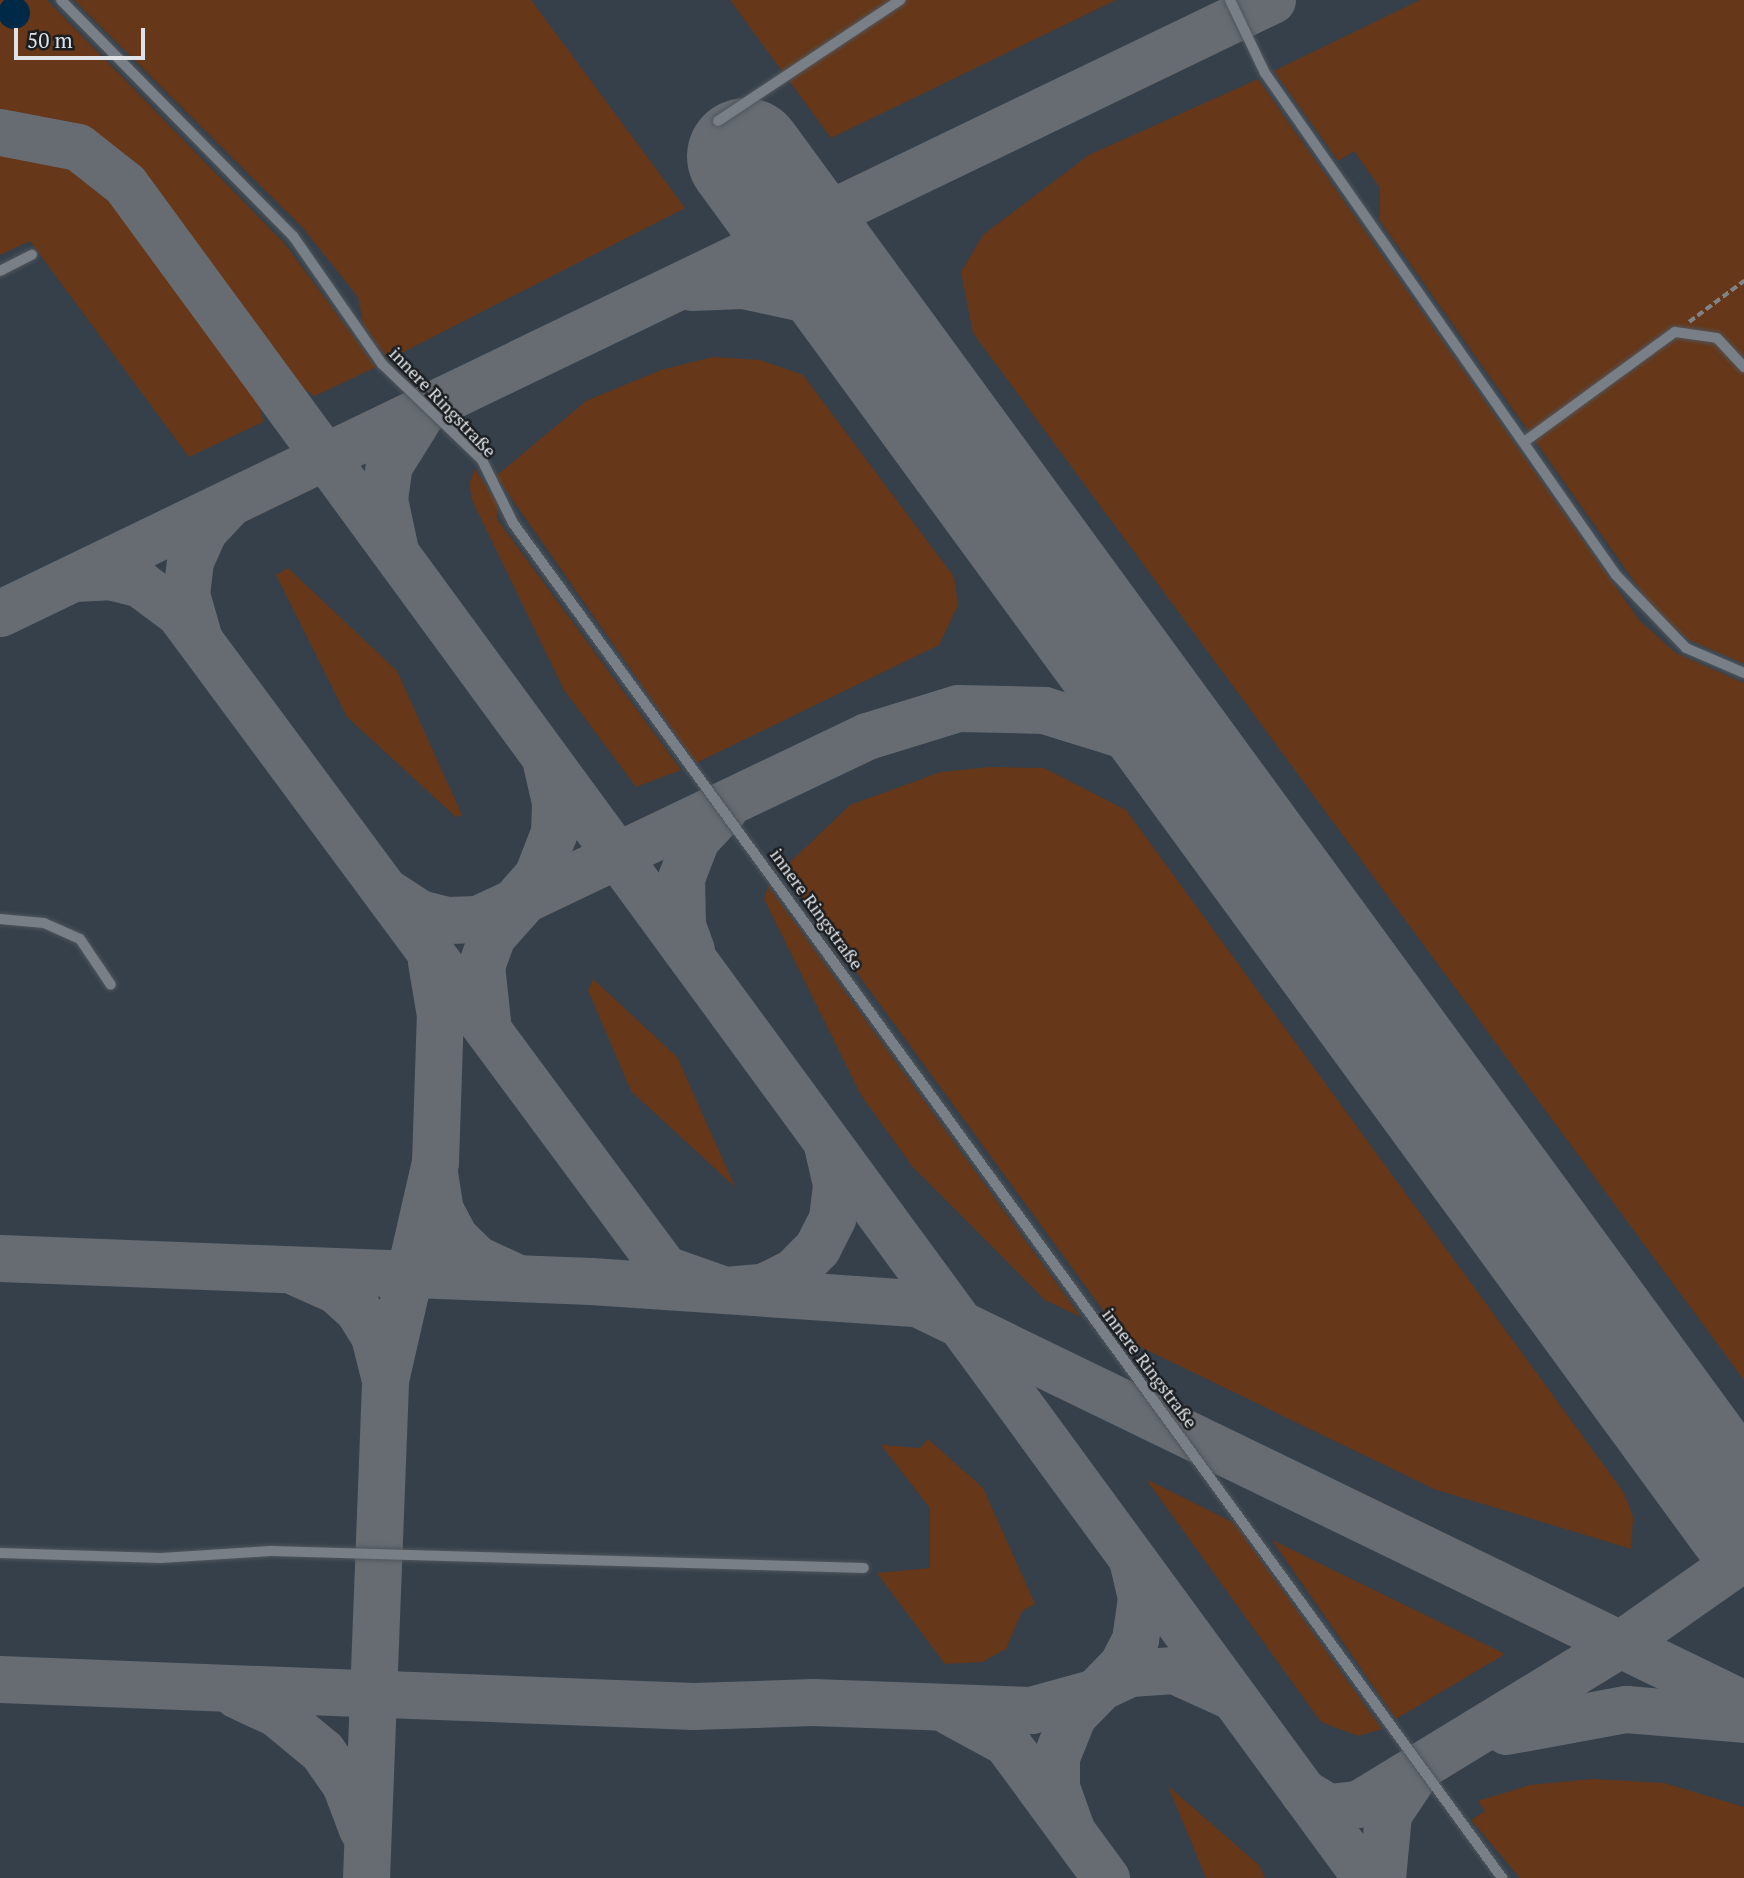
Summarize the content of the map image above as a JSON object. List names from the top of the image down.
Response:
{
  "streets": {
    "lane": ["innere Ringstraße"]
  },
  "scale_bar": "50 m"
}
